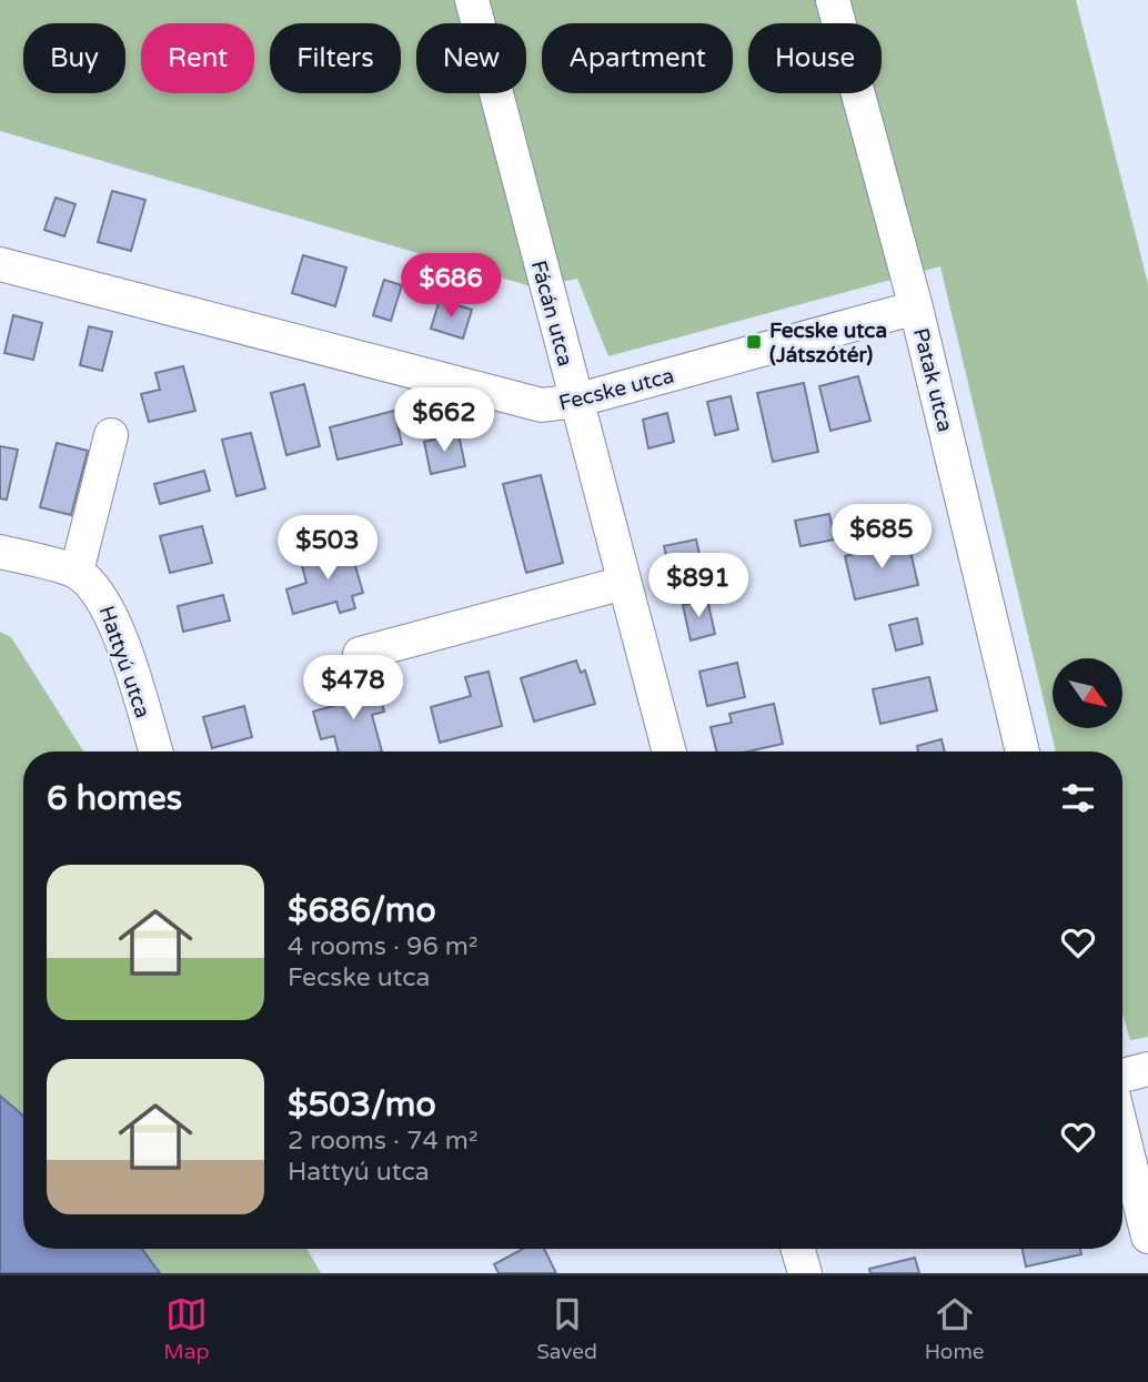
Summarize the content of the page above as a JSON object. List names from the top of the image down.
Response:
{
  "streets": {
    "street": [
      "Fácán utca",
      "Patak utca",
      "Fecske utca",
      "Hattyú utca"
    ]
  },
  "crossings": [
    ["Fácán utca", "Fecske utca"],
    ["Patak utca", "Fecske utca"]
  ],
  "places": {
    "transit": ["Fecske utca (Játszótér)"]
  },
  "north": "bottom right",
  "page": {
    "chip": [
      "Buy",
      "Rent",
      "Filters",
      "New",
      "Apartment",
      "House"
    ],
    "price": [
      "$686",
      "$662",
      "$685",
      "$503",
      "$891",
      "$478"
    ],
    "heading": "6 homes",
    "list": [
      {
        "name": "$686/mo",
        "note": "4 rooms · 96 m² · Fecske utca"
      },
      {
        "name": "$503/mo",
        "note": "2 rooms · 74 m² · Hattyú utca"
      }
    ],
    "tabs": ["Map", "Saved", "Home"]
  }
}
